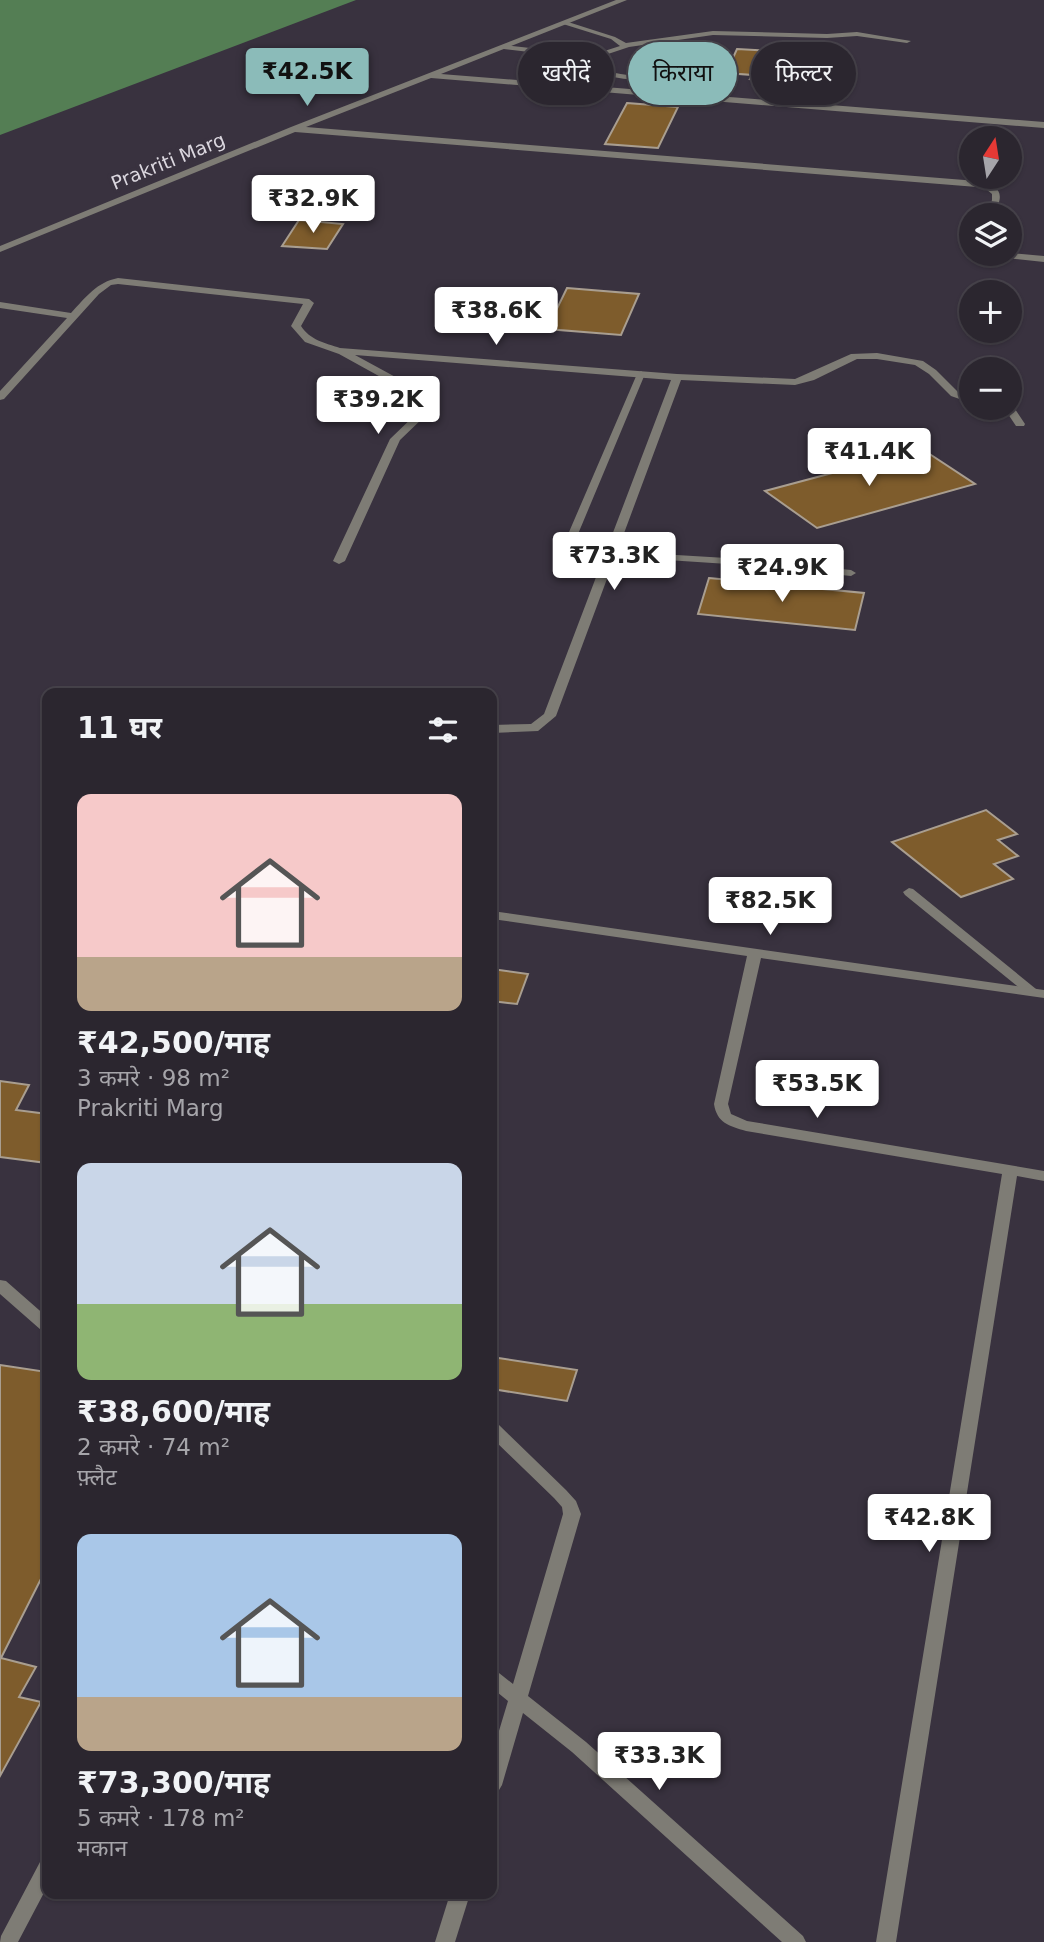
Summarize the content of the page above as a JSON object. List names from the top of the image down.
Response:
{
  "streets": {
    "street": ["Prakriti Marg"]
  },
  "north": "top",
  "page": {
    "chip": ["खरीदें", "किराया", "फ़िल्टर"],
    "price": [
      "₹42.5K",
      "₹32.9K",
      "₹38.6K",
      "₹39.2K",
      "₹41.4K",
      "₹73.3K",
      "₹24.9K",
      "₹82.5K",
      "₹53.5K",
      "₹42.8K",
      "₹33.3K"
    ],
    "map_buttons": ["+", "−"],
    "heading": "11 घर",
    "list": [
      {
        "name": "₹42,500/माह",
        "note": "3 कमरे · 98 m² · Prakriti Marg"
      },
      {
        "name": "₹38,600/माह",
        "note": "2 कमरे · 74 m² · फ़्लैट"
      },
      {
        "name": "₹73,300/माह",
        "note": "5 कमरे · 178 m² · मकान"
      }
    ]
  }
}
